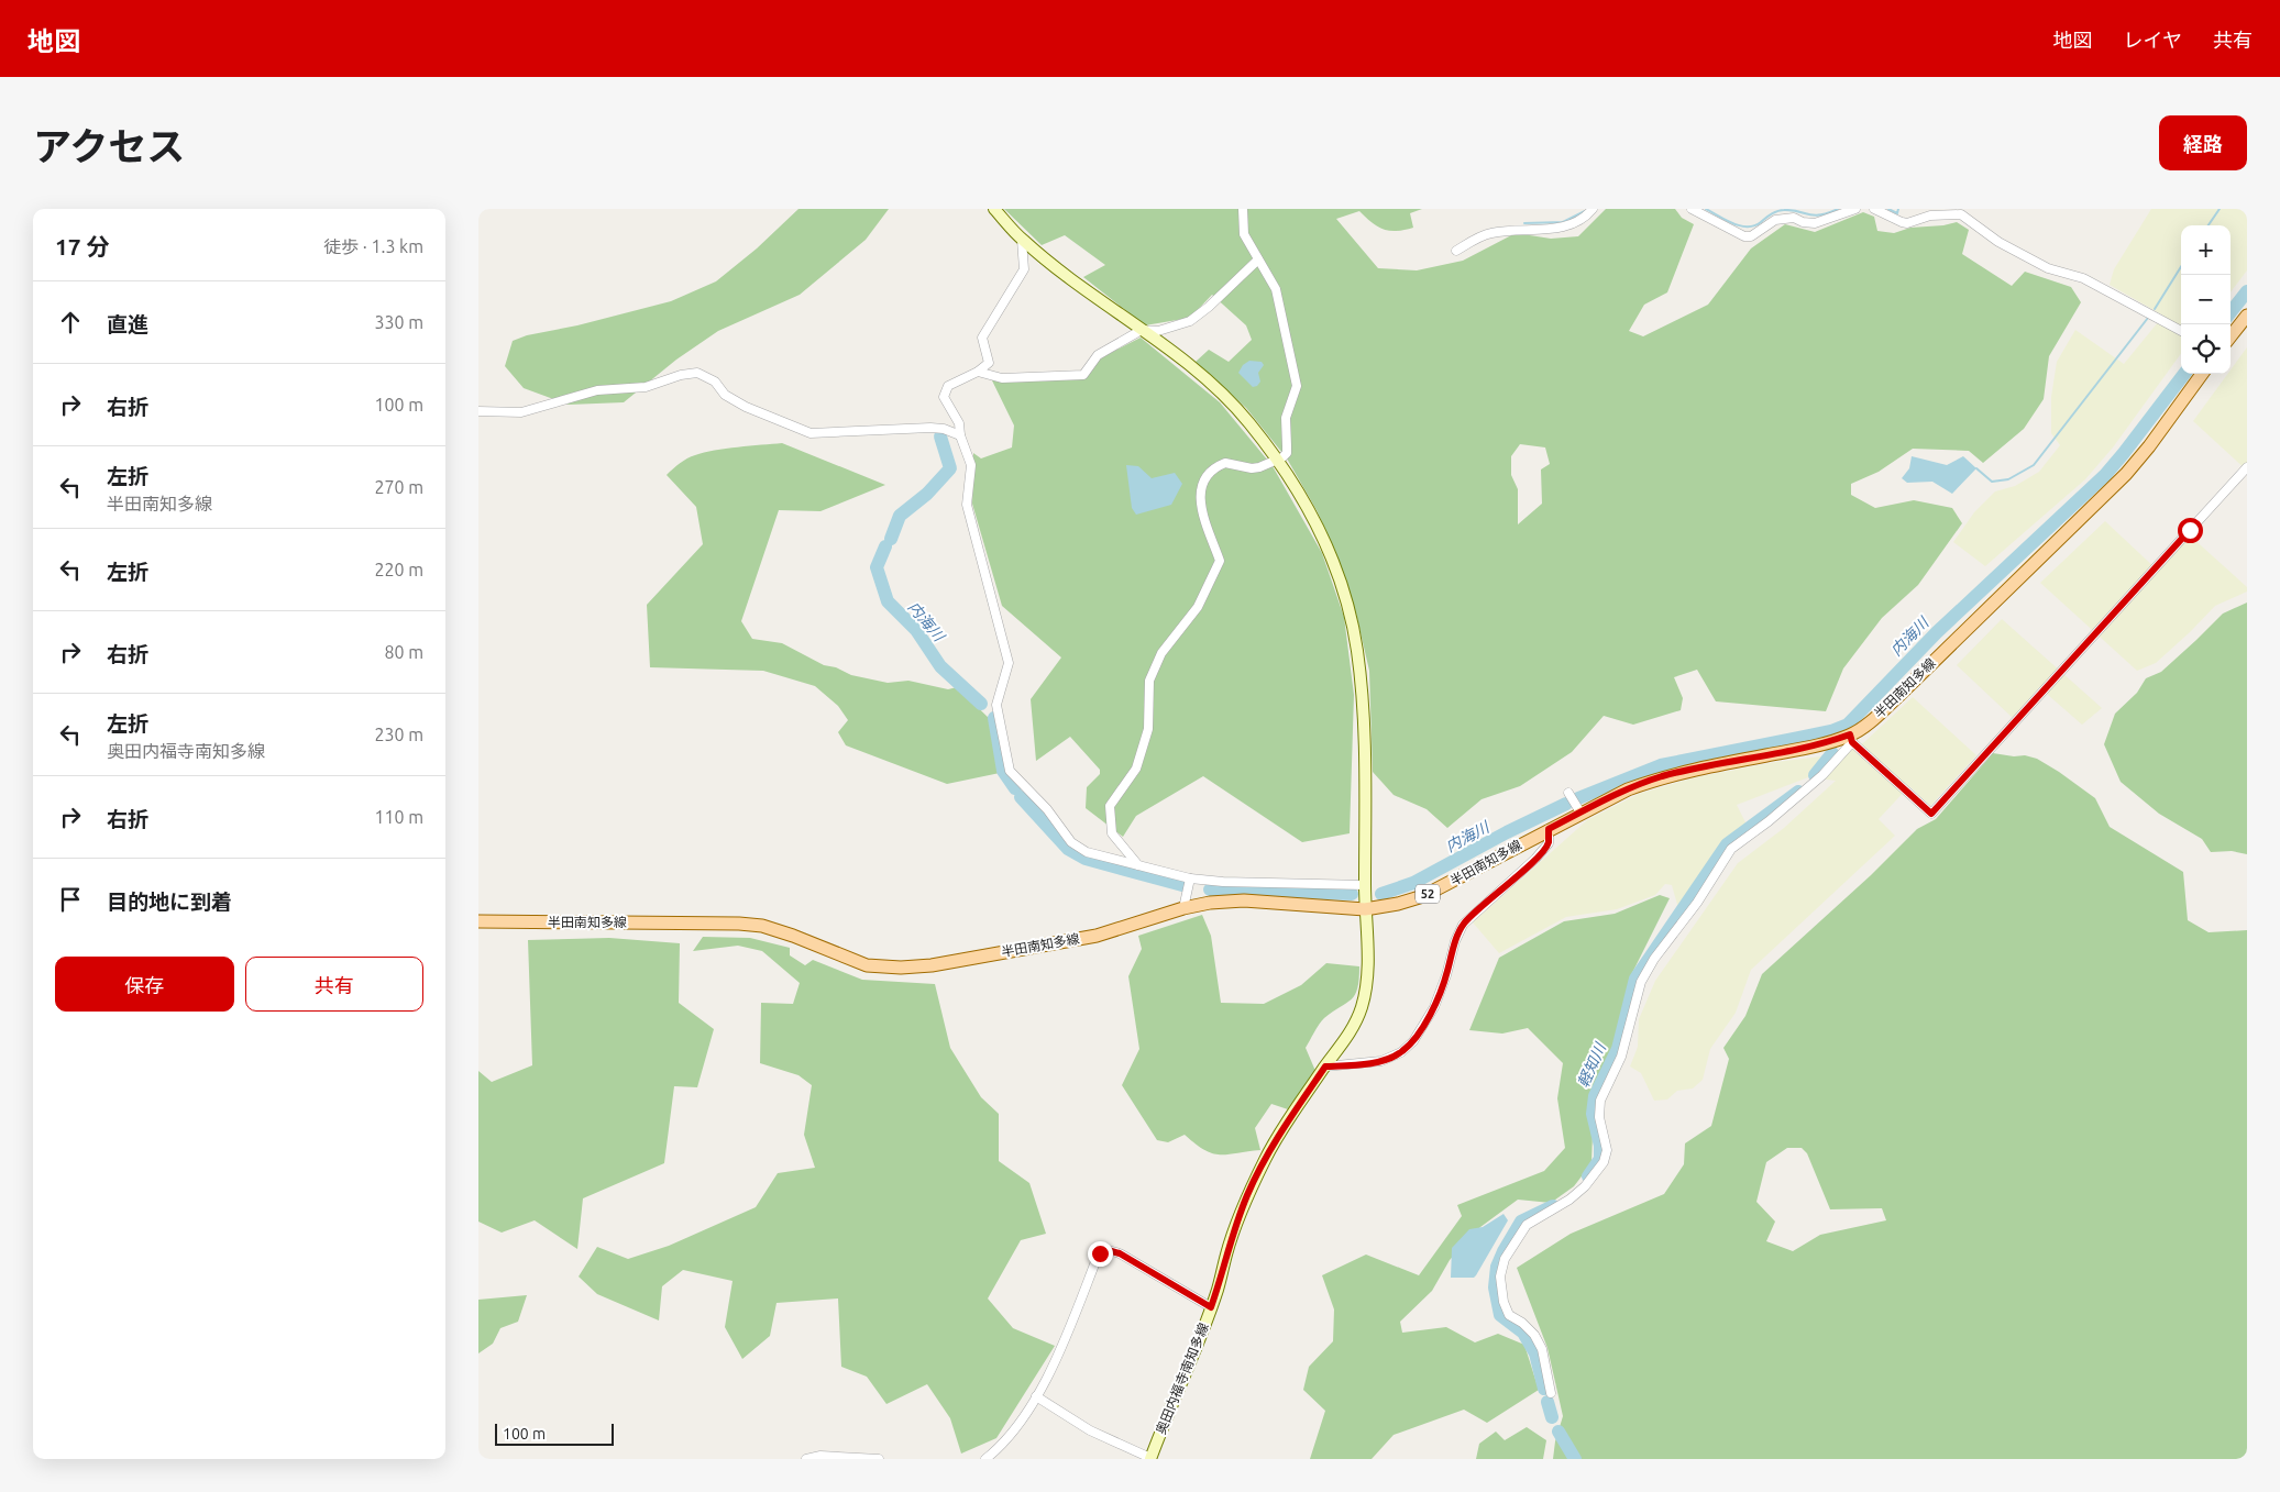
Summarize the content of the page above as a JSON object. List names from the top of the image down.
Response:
{
  "streets": {
    "main road": ["半田南知多線", "52"],
    "street": ["奥田内福寺南知多線"]
  },
  "crossings": [
    ["半田南知多線", "奥田内福寺南知多線"]
  ],
  "water": ["内海川", "軽知川"],
  "scale_bar": "100 m",
  "page": {
    "header": "地図",
    "nav": ["地図", "レイヤ", "共有"],
    "title": "アクセス",
    "buttons": [
      "経路",
      ["保存", "共有"]
    ],
    "heading": ["17 分", "徒歩 · 1.3 km"],
    "map_buttons": ["+", "−"],
    "list": [
      ["直進", "330 m"],
      ["右折", "100 m"],
      ["左折", "半田南知多線", "270 m"],
      ["左折", "220 m"],
      ["右折", "80 m"],
      ["左折", "奥田内福寺南知多線", "230 m"],
      ["右折", "110 m"],
      "目的地に到着"
    ],
    "scale": "100 m"
  }
}
